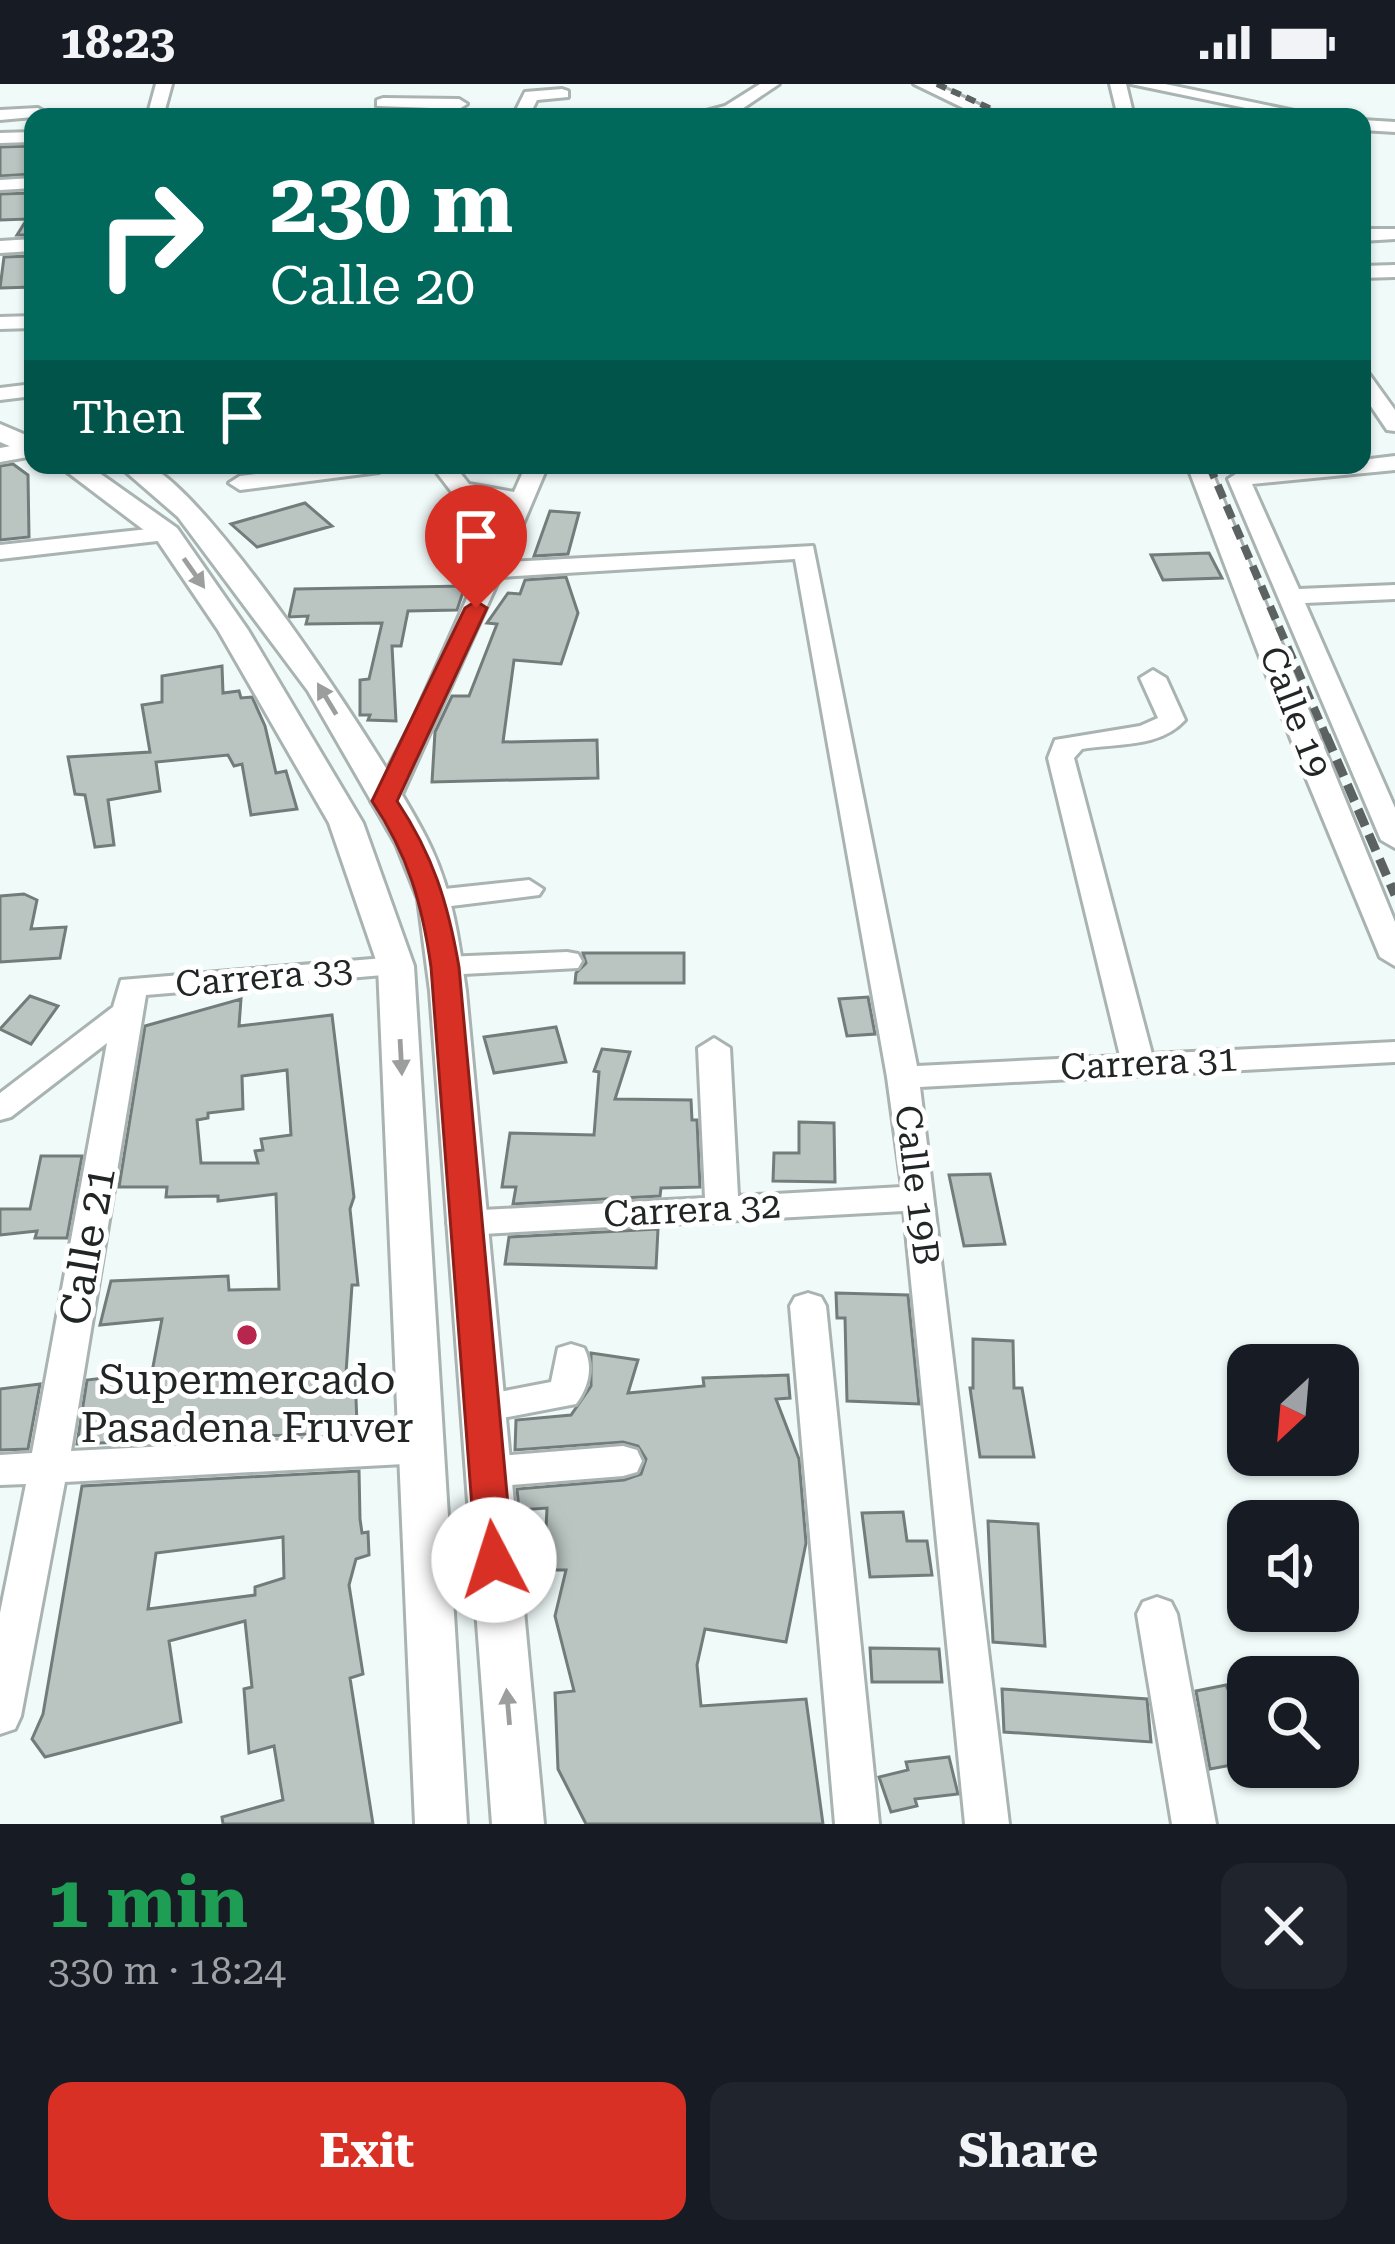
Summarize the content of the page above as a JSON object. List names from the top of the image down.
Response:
{
  "streets": {
    "street": [
      "Calle 19",
      "Carrera 33",
      "Carrera 31",
      "Calle 19B",
      "Carrera 32",
      "Calle 21"
    ]
  },
  "crossings": [
    ["Carrera 33", "Calle 21"],
    ["Carrera 31", "Calle 19B"],
    ["Calle 19B", "Carrera 32"]
  ],
  "places": ["Supermercado Pasadena Fruver"],
  "north": "bottom left",
  "page": {
    "status": "18:23",
    "turn": ["230 m", "Calle 20"],
    "then": "Then",
    "heading": ["1 min", "330 m · 18:24"],
    "buttons": ["Exit", "Share"]
  }
}
